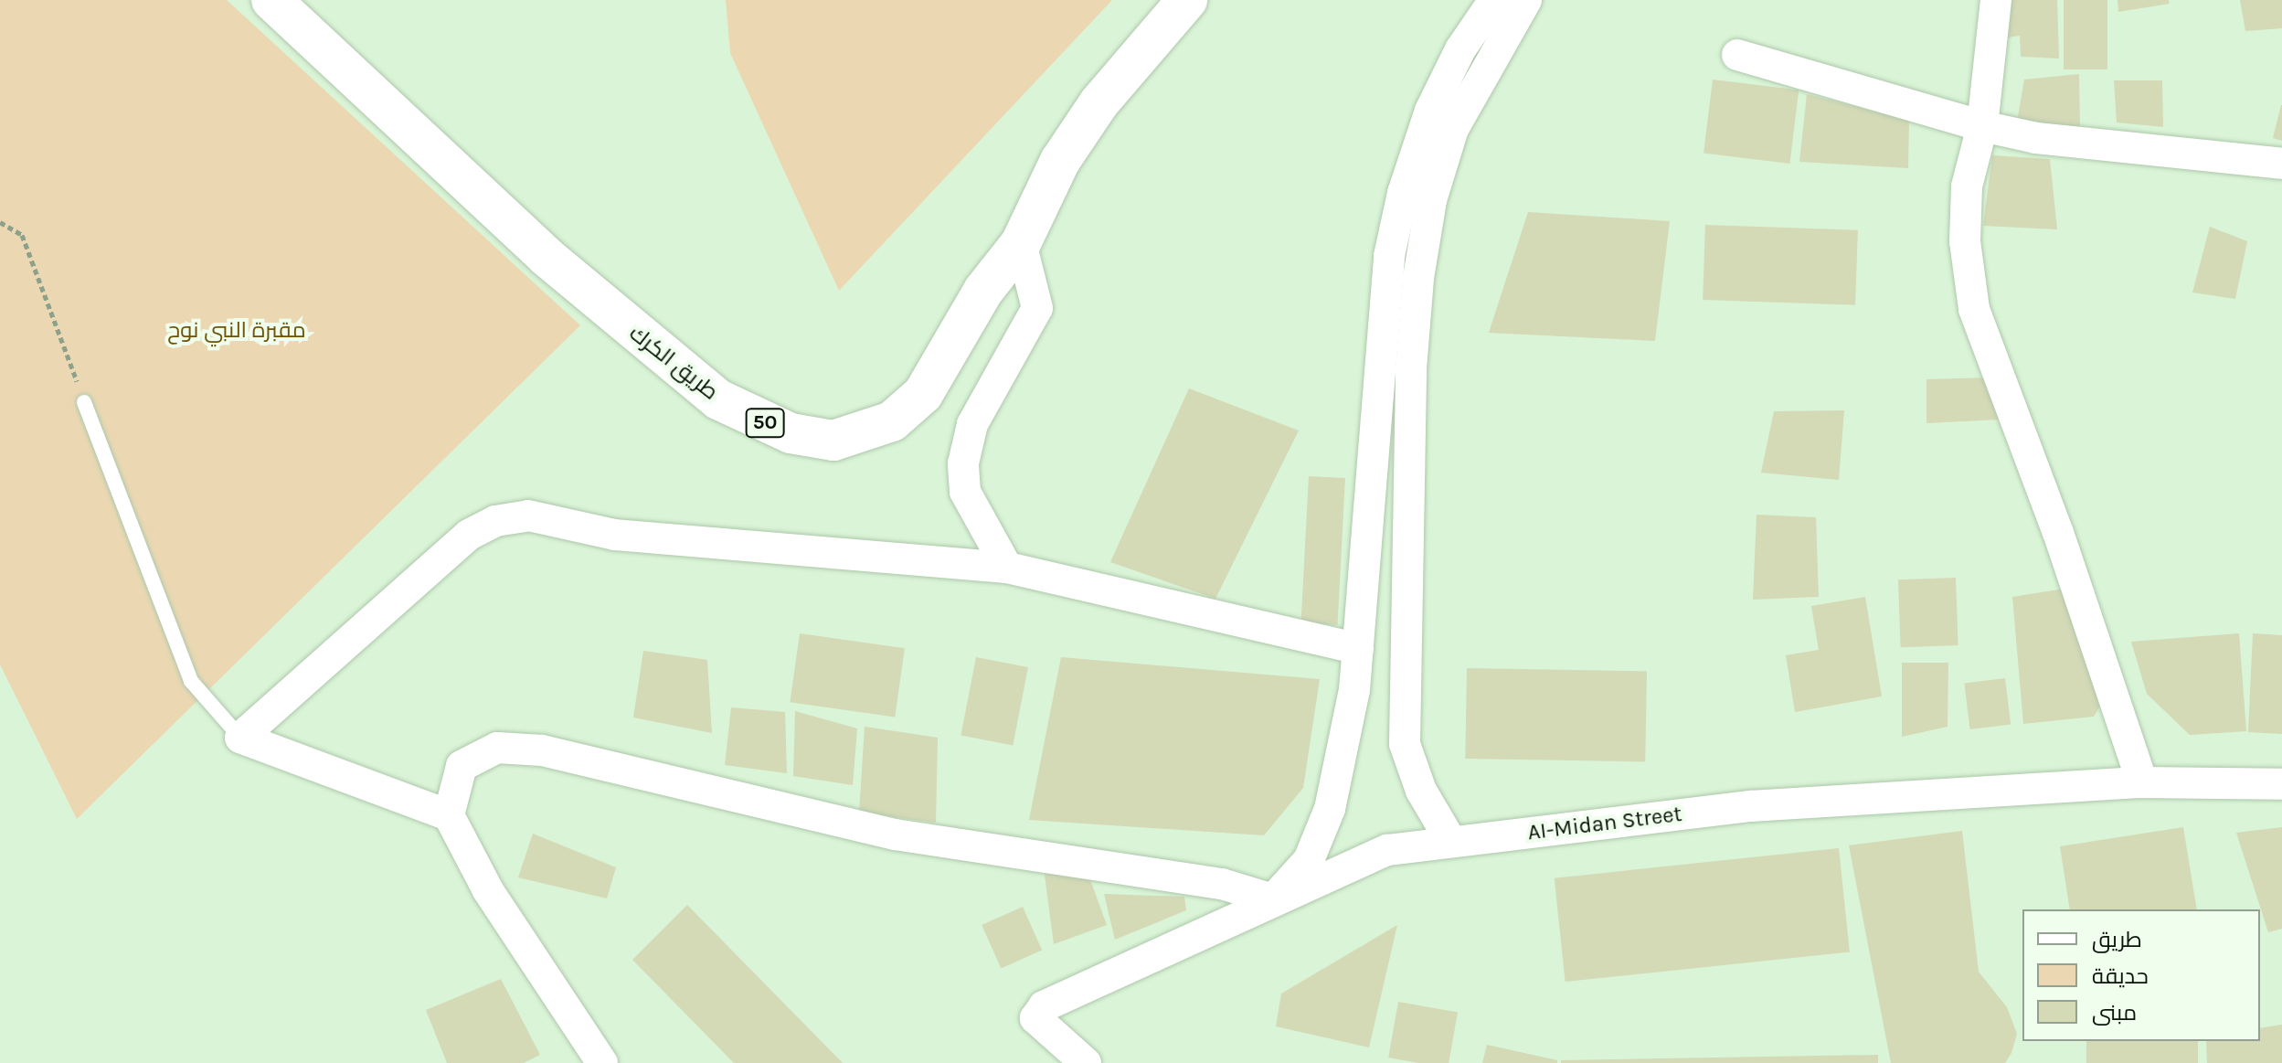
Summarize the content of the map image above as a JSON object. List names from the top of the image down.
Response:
{
  "streets": {
    "main road": ["طريق الكرك", "50"],
    "street": ["AI-Midan Street"]
  },
  "parks": ["مقبرة النبي نوح"],
  "legend": ["طريق", "حديقة", "مبنى"]
}
